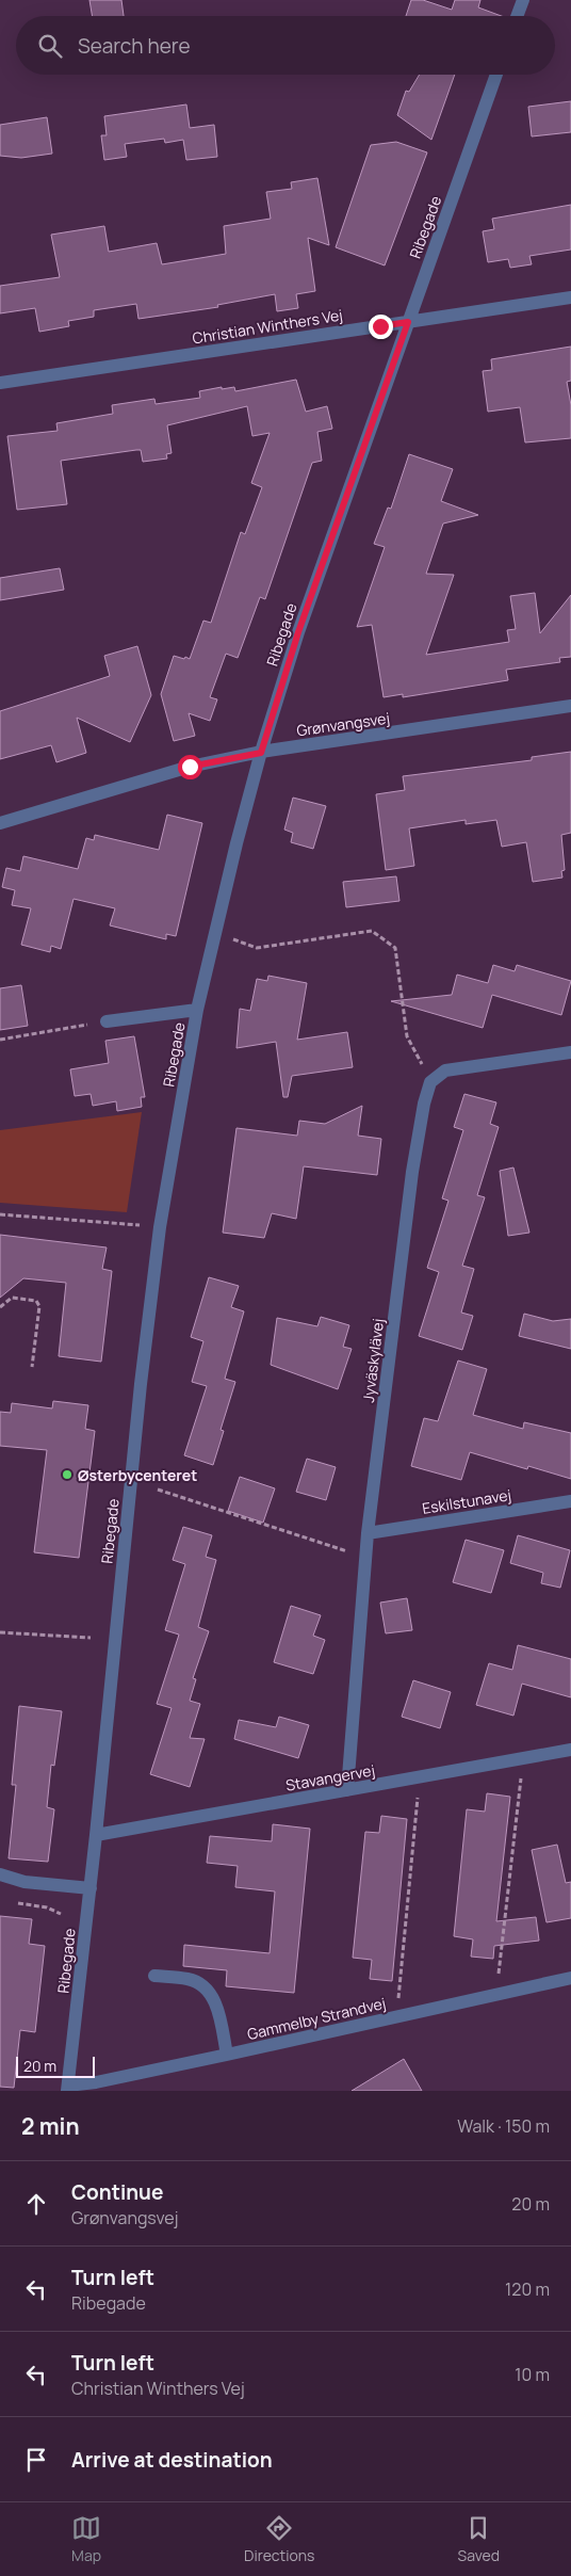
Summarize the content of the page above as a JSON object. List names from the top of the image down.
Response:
{
  "streets": {
    "street": [
      "Ribegade",
      "Christian Winthers Vej",
      "Grønvangsvej",
      "Jyväskylävej",
      "Eskilstunavej",
      "Stavangervej",
      "Gammelby Strandvej"
    ]
  },
  "crossings": [
    ["Ribegade", "Christian Winthers Vej"],
    ["Ribegade", "Grønvangsvej"],
    ["Ribegade", "Stavangervej"],
    ["Ribegade", "Gammelby Strandvej"],
    ["Jyväskylävej", "Eskilstunavej"],
    ["Jyväskylävej", "Stavangervej"]
  ],
  "places": ["Østerbycenteret"],
  "scale_bar": "20 m",
  "page": {
    "search": "Search here",
    "scale": "20 m",
    "heading": ["2 min", "Walk · 150 m"],
    "list": [
      ["Continue", "Grønvangsvej", "20 m"],
      ["Turn left", "Ribegade", "120 m"],
      ["Turn left", "Christian Winthers Vej", "10 m"],
      "Arrive at destination"
    ],
    "nav": ["Map", "Directions", "Saved"]
  }
}
